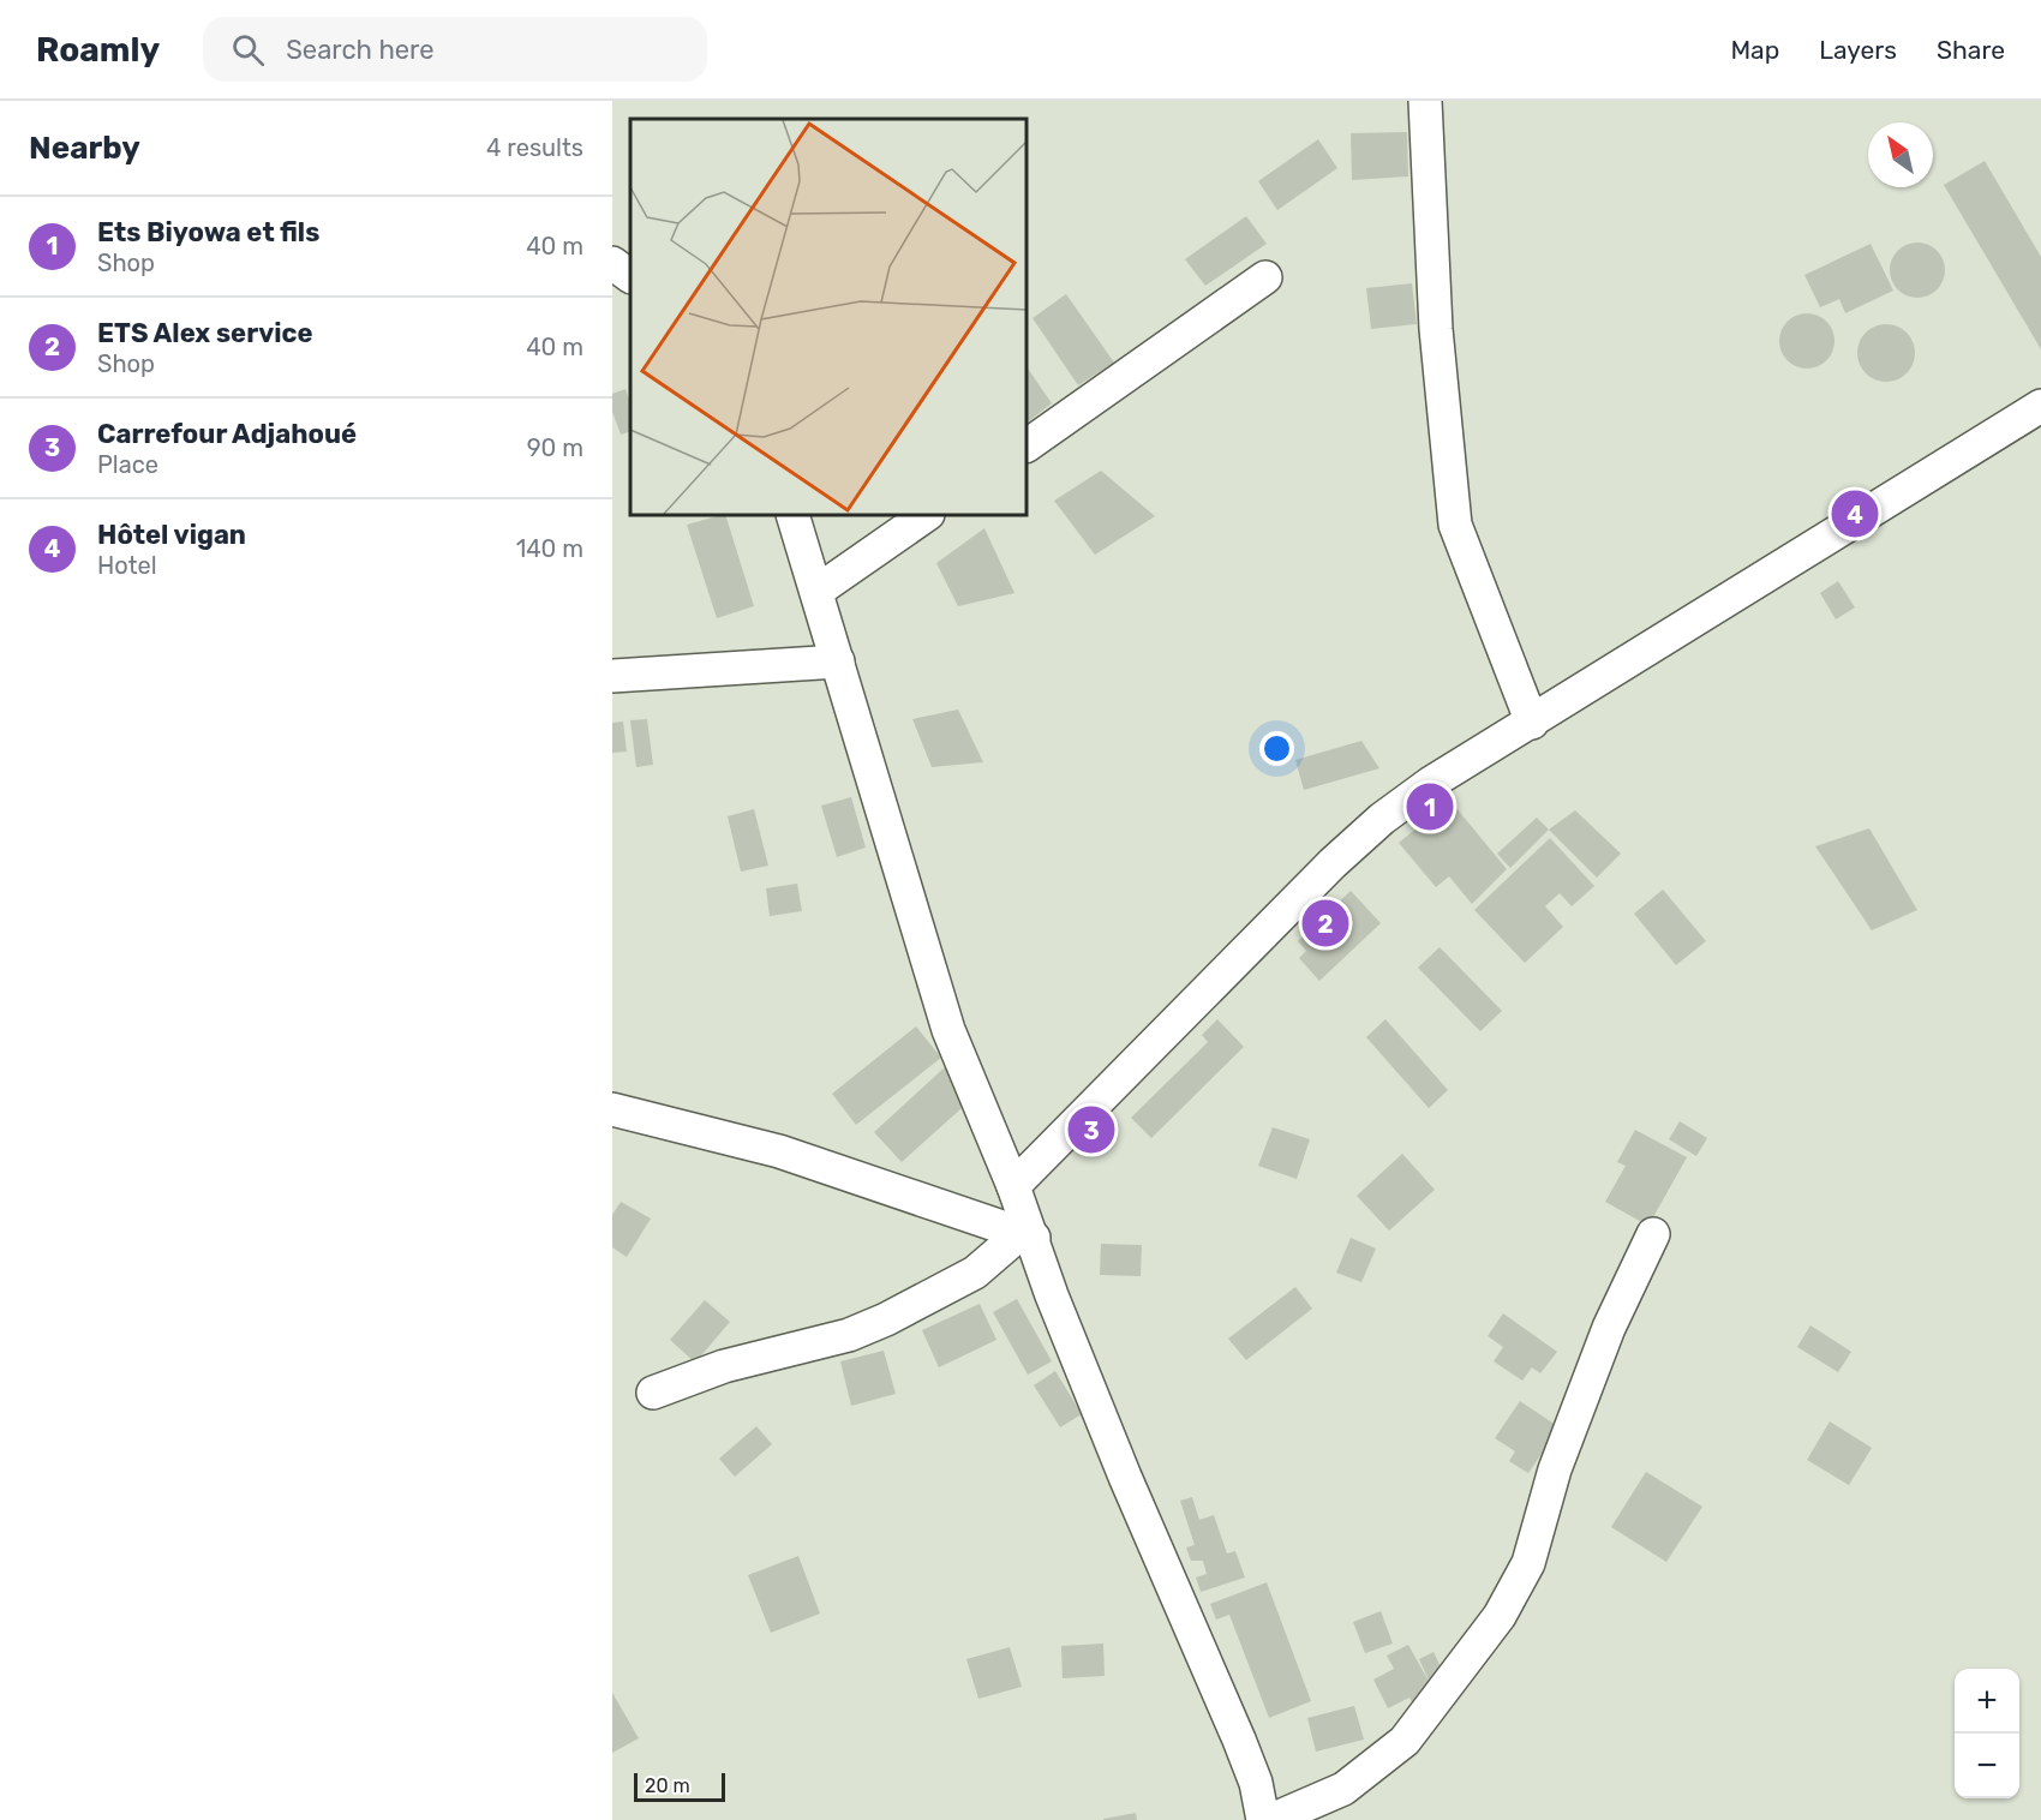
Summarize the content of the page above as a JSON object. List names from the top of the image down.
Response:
{
  "scale_bar": "20 m",
  "north": "top left",
  "page": {
    "header": "Roamly",
    "search": "Search here",
    "nav": ["Map", "Layers", "Share"],
    "heading": ["Nearby", "4 results"],
    "list": [
      {
        "mark": "1",
        "name": "Ets Biyowa et fils",
        "note": "Shop",
        "value": "40 m"
      },
      {
        "mark": "2",
        "name": "ETS Alex service",
        "note": "Shop",
        "value": "40 m"
      },
      {
        "mark": "3",
        "name": "Carrefour Adjahoué",
        "note": "Place",
        "value": "90 m"
      },
      {
        "mark": "4",
        "name": "Hôtel vigan",
        "note": "Hotel",
        "value": "140 m"
      }
    ],
    "pins": [
      "4",
      "1",
      "2",
      "3"
    ],
    "map_buttons": ["+", "−"],
    "scale": "20 m"
  }
}
